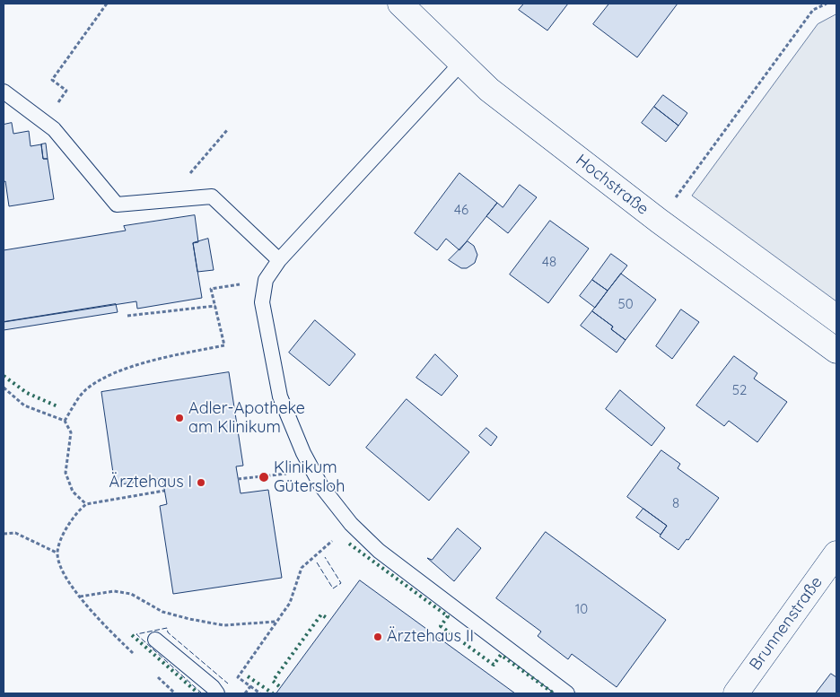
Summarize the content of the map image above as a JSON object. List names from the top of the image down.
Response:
{
  "streets": {
    "street": ["Hochstraße", "Brunnenstraße"]
  },
  "places": [
    "Adler-Apotheke am Klinikum",
    "Klinikum Gütersloh",
    "Ärztehaus I",
    "Ärztehaus II"
  ],
  "house_numbers": [
    "46",
    "48",
    "50",
    "52",
    "8",
    "10"
  ]
}
